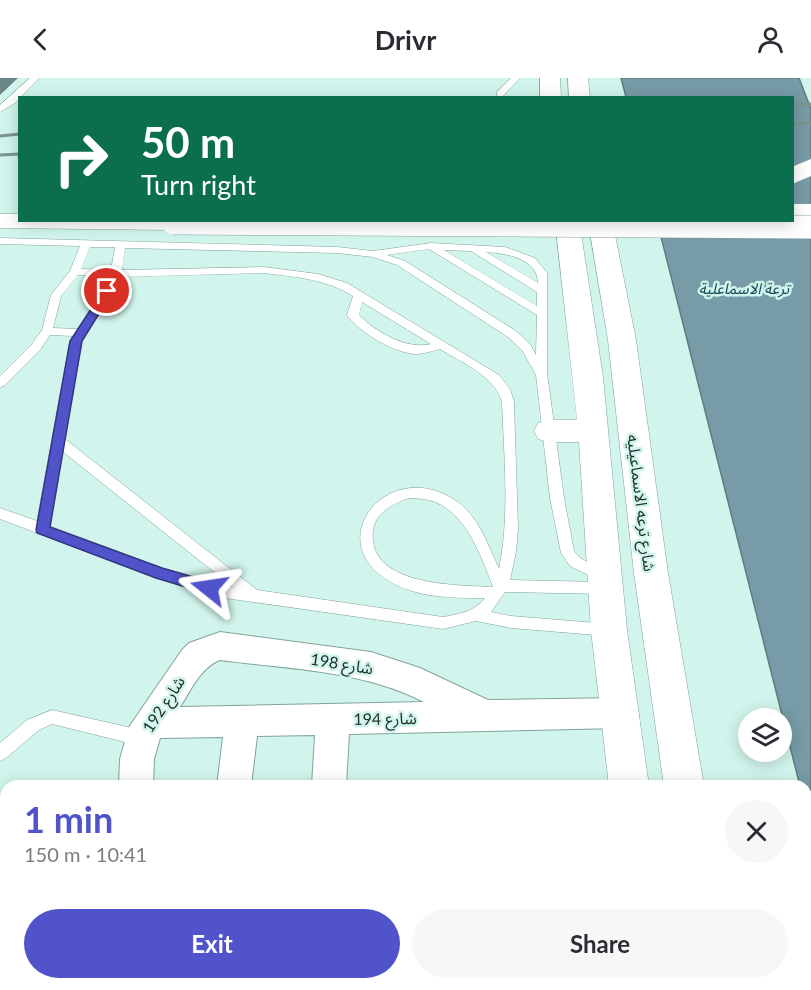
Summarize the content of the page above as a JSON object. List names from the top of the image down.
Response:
{
  "streets": {
    "main road": ["شارع ترعه الاسماعيليه"],
    "street": ["شارع 198", "شارع 192", "شارع 194"]
  },
  "crossings": [
    ["شارع 198", "شارع 192"],
    ["شارع 198", "شارع 194"],
    ["شارع 192", "شارع 194"]
  ],
  "water": ["ترعة الاسماعلية"],
  "page": {
    "header": "Drivr",
    "turn": ["50 m", "Turn right"],
    "heading": ["1 min", "150 m · 10:41"],
    "buttons": ["Exit", "Share"]
  }
}
